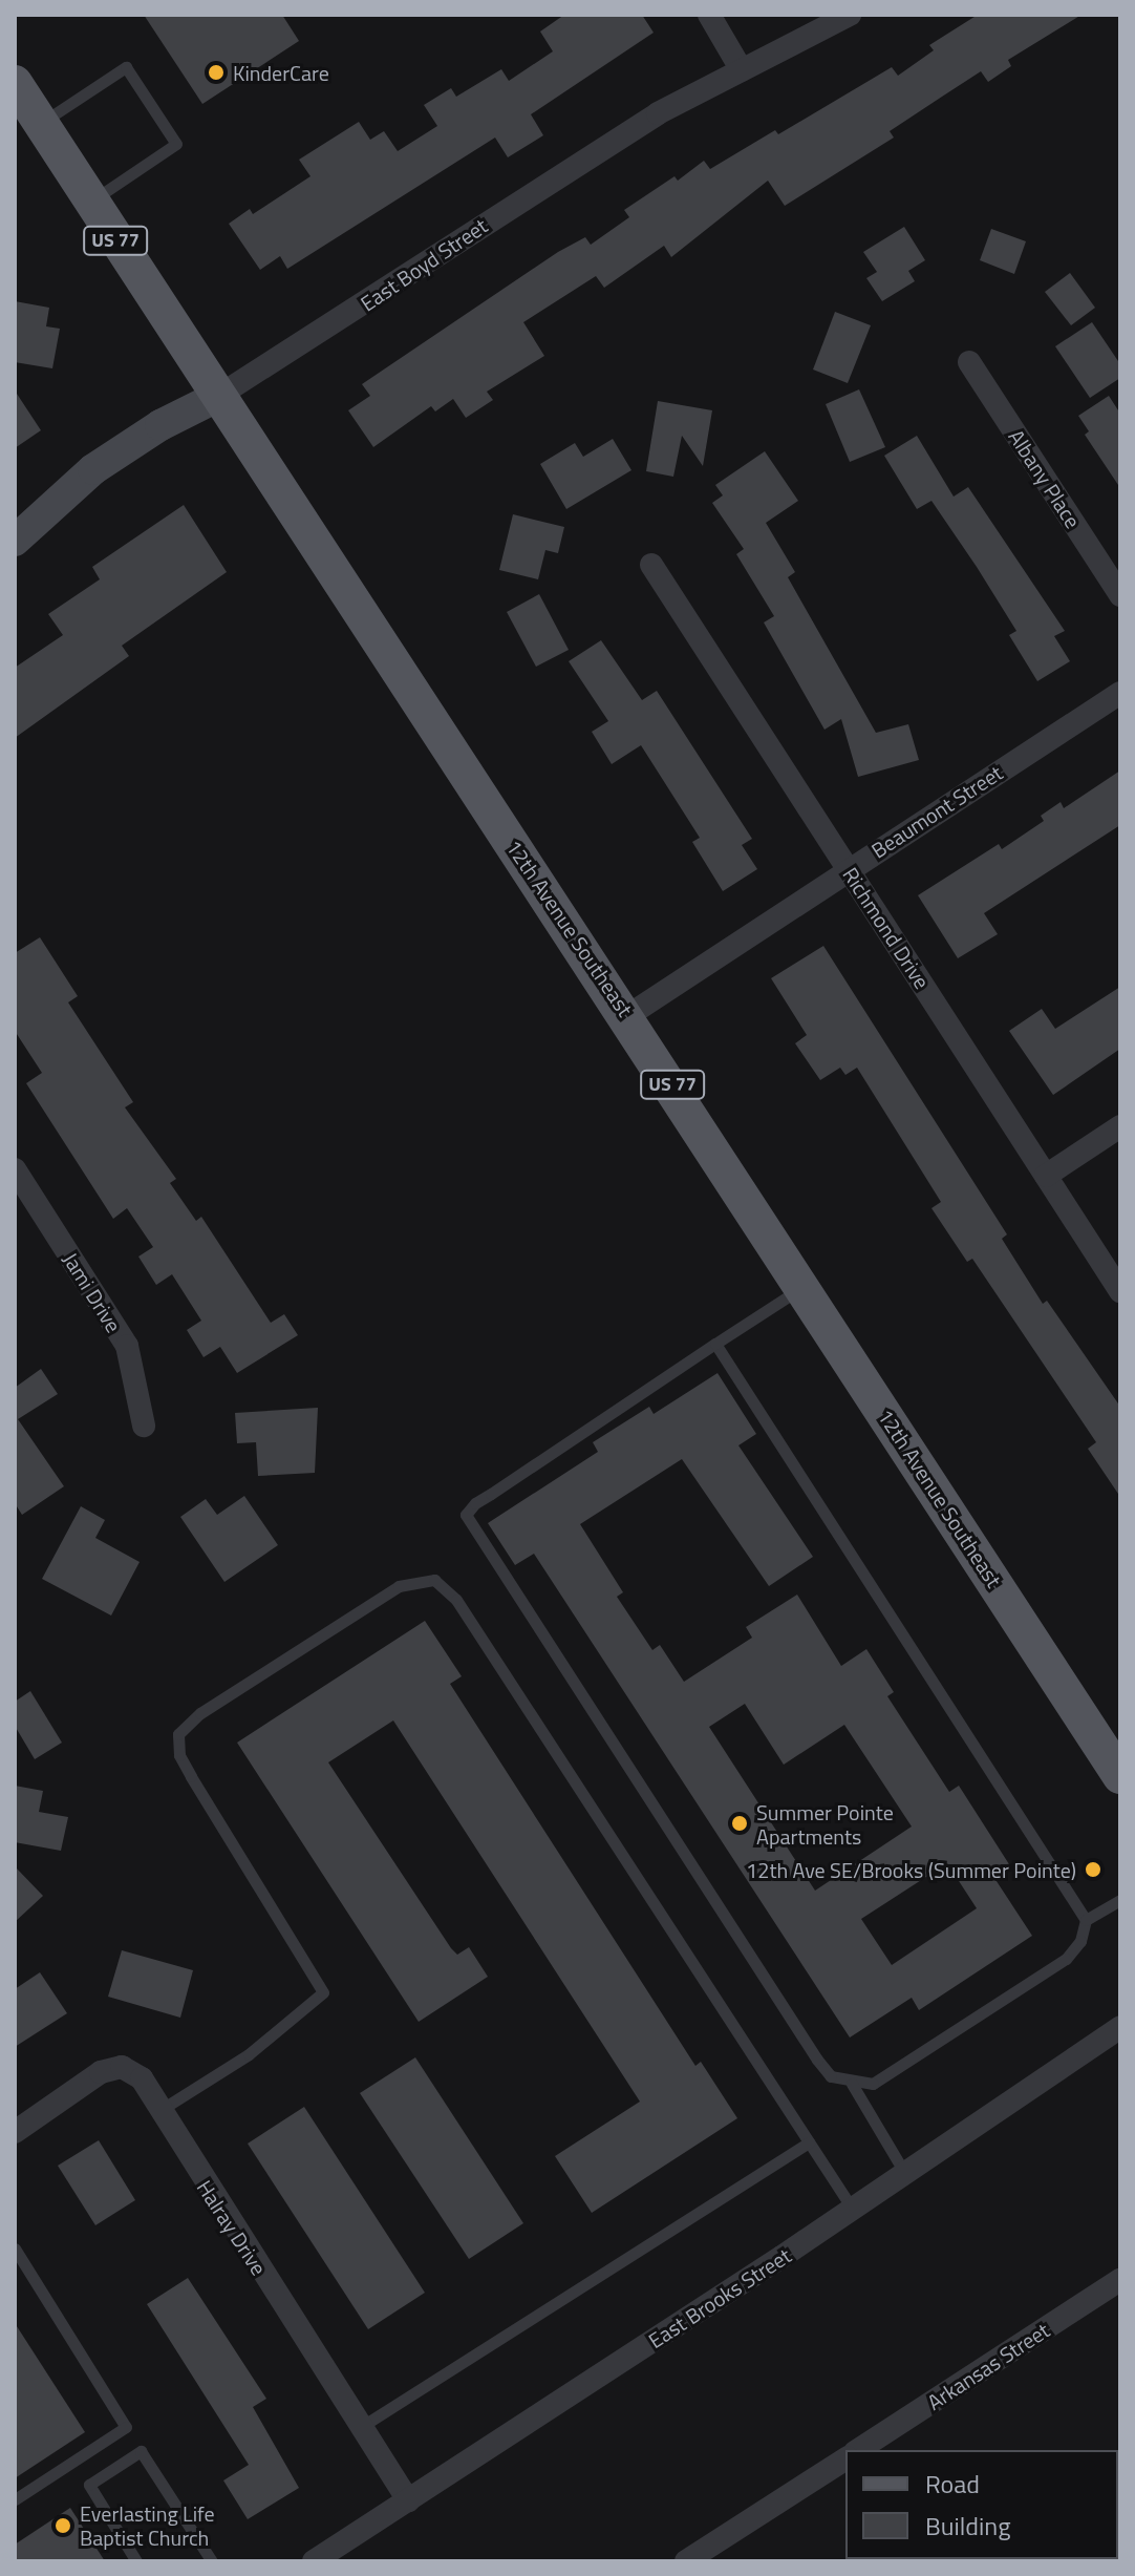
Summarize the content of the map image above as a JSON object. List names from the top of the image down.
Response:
{
  "streets": {
    "main road": ["US 77", "12th Avenue Southeast"],
    "street": [
      "East Boyd Street",
      "Albany Place",
      "Beaumont Street",
      "Richmond Drive",
      "Jami Drive",
      "Halray Drive",
      "East Brooks Street",
      "Arkansas Street"
    ]
  },
  "crossings": [
    ["East Boyd Street", "12th Avenue Southeast"],
    ["Beaumont Street", "12th Avenue Southeast"],
    ["Beaumont Street", "Richmond Drive"],
    ["Halray Drive", "East Brooks Street"]
  ],
  "places": [
    "KinderCare",
    "Summer Pointe Apartments",
    "12th Ave SE/Brooks (Summer Pointe)",
    "Everlasting Life Baptist Church"
  ],
  "legend": ["Road", "Building"]
}
